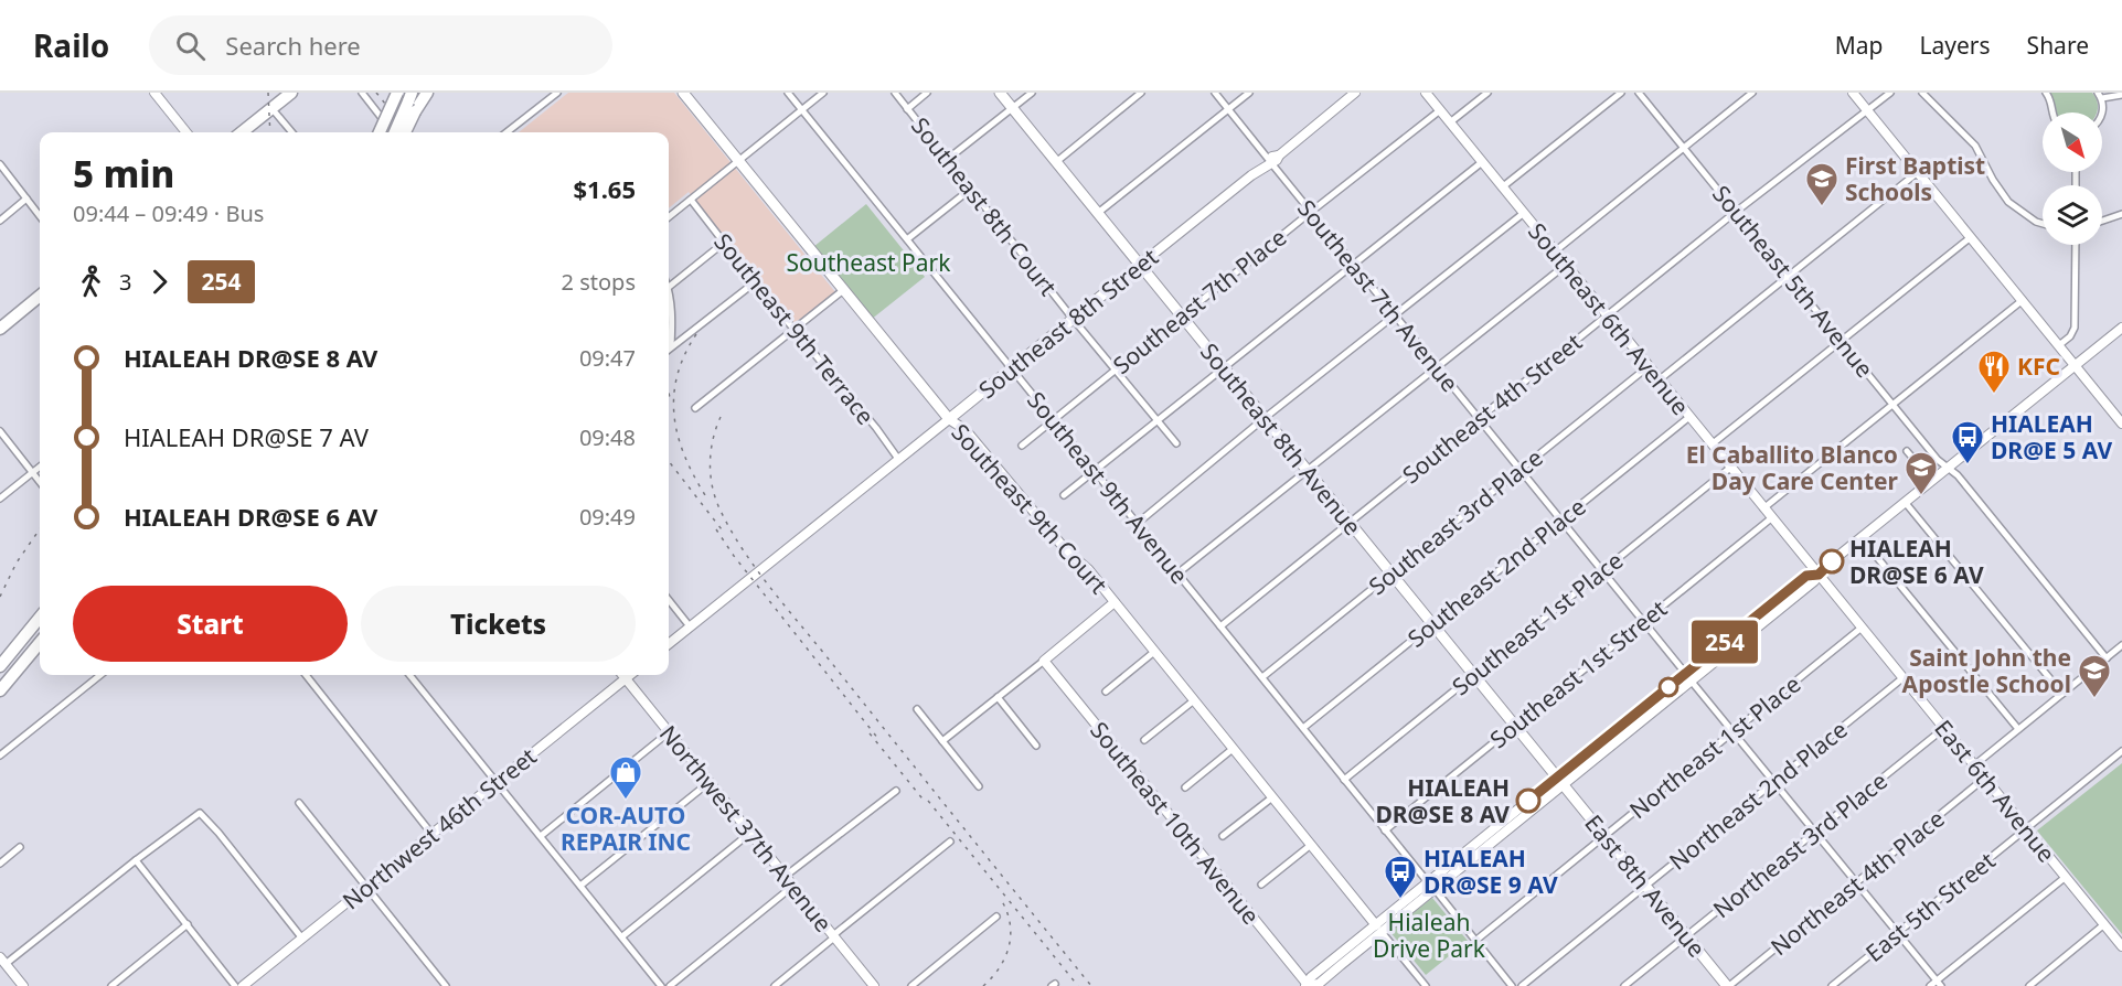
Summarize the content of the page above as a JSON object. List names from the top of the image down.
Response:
{
  "streets": {
    "main road": [
      "Southeast 8th Street",
      "Southeast 8th Avenue",
      "Southeast 9th Court",
      "East 8th Avenue"
    ],
    "street": [
      "Southeast 8th Court",
      "Southeast 5th Avenue",
      "Southeast 7th Avenue",
      "Southeast 7th Place",
      "Southeast 6th Avenue",
      "Southeast 9th Terrace",
      "Southeast 4th Street",
      "Southeast 9th Avenue",
      "Southeast 3rd Place",
      "Southeast 2nd Place",
      "Southeast 1st Place",
      "Southeast 1st Street",
      "Northeast 1st Place",
      "East 6th Avenue",
      "Northeast 2nd Place",
      "Southeast 10th Avenue",
      "Northwest 46th Street",
      "Northwest 37th Avenue",
      "Northeast 3rd Place",
      "Northeast 4th Place",
      "East 5th Street"
    ]
  },
  "crossings": [
    ["Southeast 8th Court", "Southeast 7th Place"],
    ["Southeast 8th Court", "Southeast 8th Street"],
    ["Southeast 5th Avenue", "Southeast 4th Street"],
    ["Southeast 7th Avenue", "Southeast 7th Place"],
    ["Southeast 7th Avenue", "Southeast 8th Street"],
    ["Southeast 7th Avenue", "Southeast 4th Street"],
    ["Southeast 7th Avenue", "Southeast 3rd Place"],
    ["Southeast 7th Avenue", "Southeast 2nd Place"],
    ["Southeast 7th Avenue", "Southeast 1st Place"],
    ["Southeast 7th Avenue", "Southeast 1st Street"],
    ["Southeast 7th Avenue", "Northeast 1st Place"],
    ["Southeast 7th Avenue", "Northeast 2nd Place"],
    ["Southeast 7th Avenue", "Northeast 3rd Place"],
    ["Southeast 7th Avenue", "Northeast 4th Place"],
    ["Southeast 7th Avenue", "East 5th Street"],
    ["Southeast 7th Place", "Southeast 6th Avenue"],
    ["Southeast 7th Place", "Southeast 8th Avenue"],
    ["Southeast 7th Place", "Southeast 9th Avenue"],
    ["Southeast 6th Avenue", "Southeast 4th Street"],
    ["Southeast 6th Avenue", "Southeast 3rd Place"],
    ["Southeast 6th Avenue", "Southeast 2nd Place"],
    ["Southeast 6th Avenue", "Southeast 1st Place"],
    ["Southeast 6th Avenue", "Southeast 1st Street"],
    ["Southeast 6th Avenue", "East 6th Avenue"],
    ["Southeast 8th Street", "Southeast 9th Terrace"],
    ["Southeast 8th Street", "Southeast 8th Avenue"],
    ["Southeast 8th Street", "Southeast 9th Avenue"],
    ["Southeast 8th Street", "Southeast 9th Court"],
    ["Southeast 4th Street", "Southeast 8th Avenue"],
    ["Southeast 4th Street", "Southeast 9th Avenue"],
    ["Southeast 8th Avenue", "Southeast 3rd Place"],
    ["Southeast 8th Avenue", "Southeast 2nd Place"],
    ["Southeast 8th Avenue", "Southeast 1st Place"],
    ["Southeast 8th Avenue", "Southeast 1st Street"],
    ["Southeast 8th Avenue", "East 8th Avenue"],
    ["Southeast 9th Avenue", "Southeast 3rd Place"],
    ["Southeast 9th Avenue", "Southeast 2nd Place"],
    ["Southeast 9th Avenue", "Southeast 1st Place"],
    ["Southeast 9th Avenue", "Southeast 1st Street"],
    ["Southeast 9th Avenue", "Northeast 1st Place"],
    ["Northeast 1st Place", "East 6th Avenue"],
    ["Northeast 1st Place", "East 8th Avenue"],
    ["East 6th Avenue", "Northeast 2nd Place"],
    ["East 6th Avenue", "Northeast 3rd Place"],
    ["East 6th Avenue", "Northeast 4th Place"],
    ["East 6th Avenue", "East 5th Street"],
    ["Northeast 2nd Place", "East 8th Avenue"],
    ["Northeast 3rd Place", "East 8th Avenue"],
    ["Northeast 4th Place", "East 8th Avenue"]
  ],
  "parks": ["Southeast Park", "Hialeah Drive Park"],
  "places": {
    "school or university": ["First Baptist Schools", "El Caballito Blanco Day Care Center", "Saint John the Apostle School"],
    "restaurant": ["KFC"],
    "bus stop": ["HIALEAH DR@E 5 AV", "HIALEAH DR@SE 9 AV"],
    "other": ["HIALEAH DR@SE 6 AV", "HIALEAH DR@SE 8 AV"],
    "shop": ["COR-AUTO REPAIR INC"]
  },
  "lines": ["bus line 254"],
  "north": "bottom right",
  "page": {
    "header": "Railo",
    "search": "Search here",
    "nav": ["Map", "Layers", "Share"],
    "on_map": "254",
    "heading": ["5 min", "09:44 – 09:49 · Bus", "$1.65"],
    "legs": ["3", "254", "2 stops"],
    "list": [
      {
        "name": "HIALEAH DR@SE 8 AV",
        "value": "09:47"
      },
      {
        "name": "HIALEAH DR@SE 7 AV",
        "value": "09:48"
      },
      {
        "name": "HIALEAH DR@SE 6 AV",
        "value": "09:49"
      }
    ],
    "buttons": ["Start", "Tickets"]
  }
}
